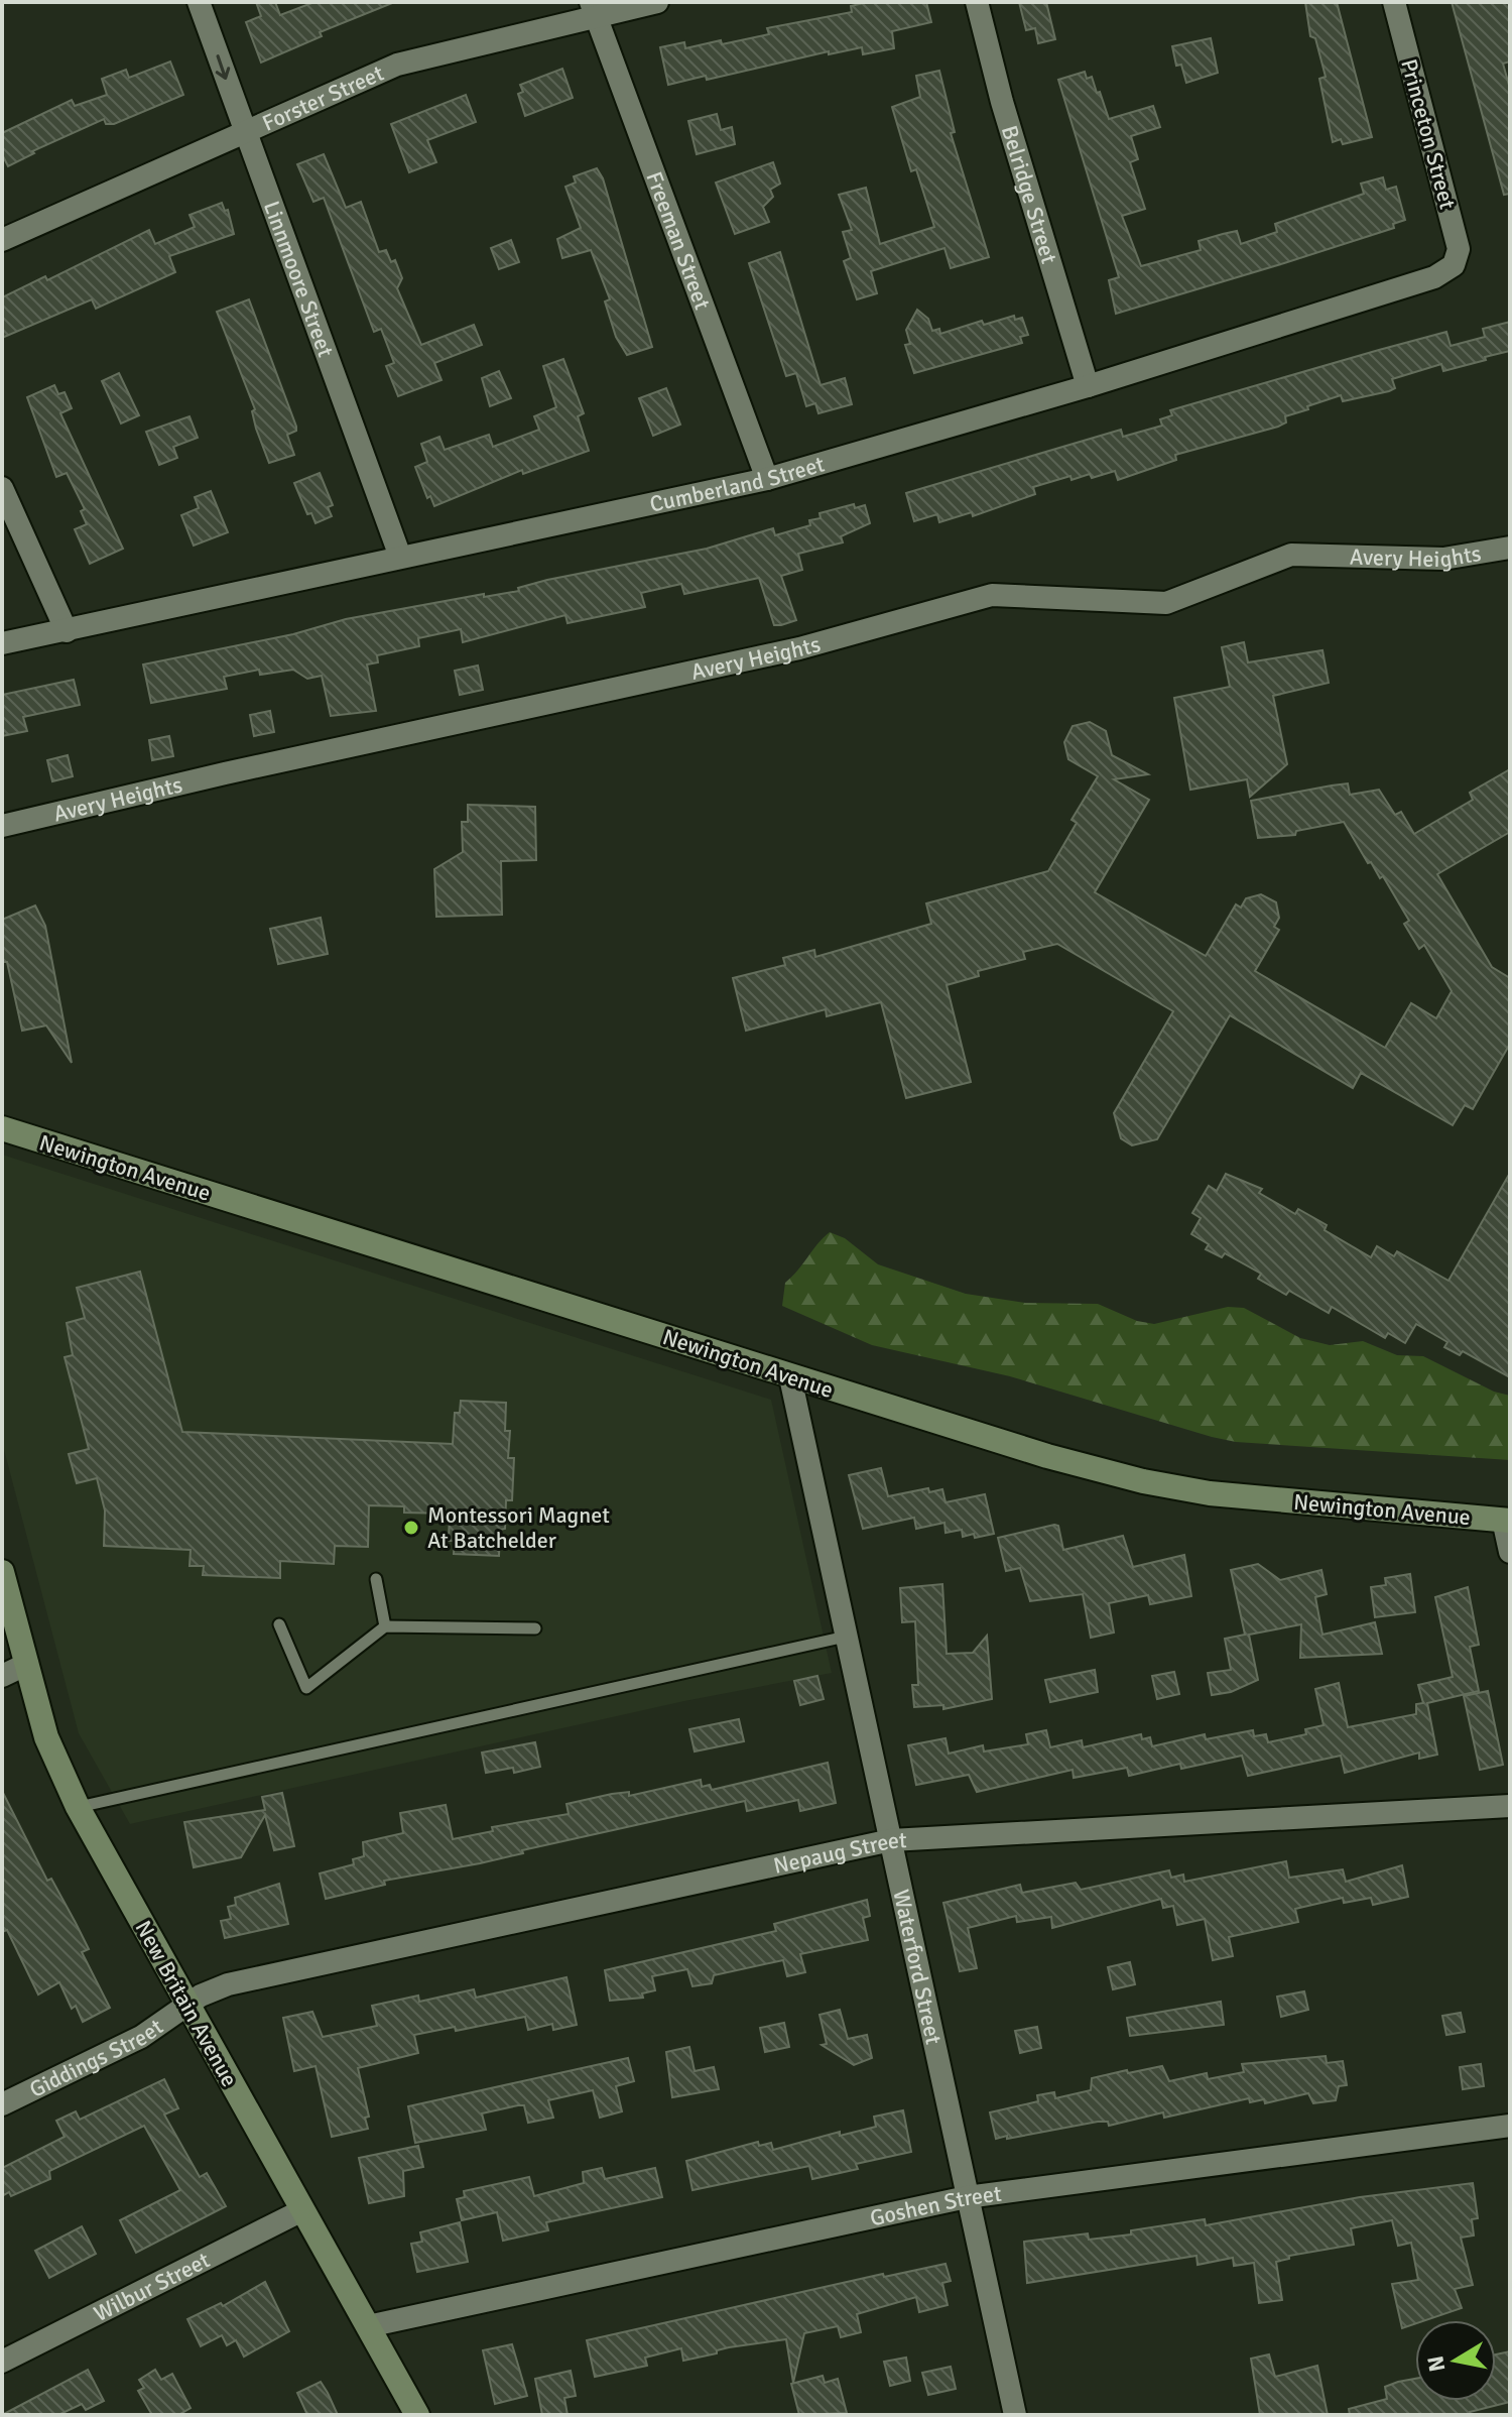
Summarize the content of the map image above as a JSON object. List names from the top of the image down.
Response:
{
  "streets": {
    "main road": ["Newington Avenue", "New Britain Avenue"],
    "street": [
      "Forster Street",
      "Princeton Street",
      "Belridge Street",
      "Freeman Street",
      "Linnmoore Street",
      "Cumberland Street",
      "Avery Heights",
      "Nepaug Street",
      "Waterford Street",
      "Giddings Street",
      "Goshen Street",
      "Wilbur Street"
    ]
  },
  "crossings": [
    ["Forster Street", "Freeman Street"],
    ["Forster Street", "Linnmoore Street"],
    ["Princeton Street", "Cumberland Street"],
    ["Belridge Street", "Cumberland Street"],
    ["Freeman Street", "Cumberland Street"],
    ["Linnmoore Street", "Cumberland Street"],
    ["Newington Avenue", "Waterford Street"],
    ["Nepaug Street", "Waterford Street"],
    ["Nepaug Street", "New Britain Avenue"],
    ["Nepaug Street", "Giddings Street"],
    ["Waterford Street", "Goshen Street"],
    ["New Britain Avenue", "Giddings Street"],
    ["New Britain Avenue", "Goshen Street"],
    ["New Britain Avenue", "Wilbur Street"]
  ],
  "places": ["Montessori Magnet At Batchelder"],
  "north": "left"
}
